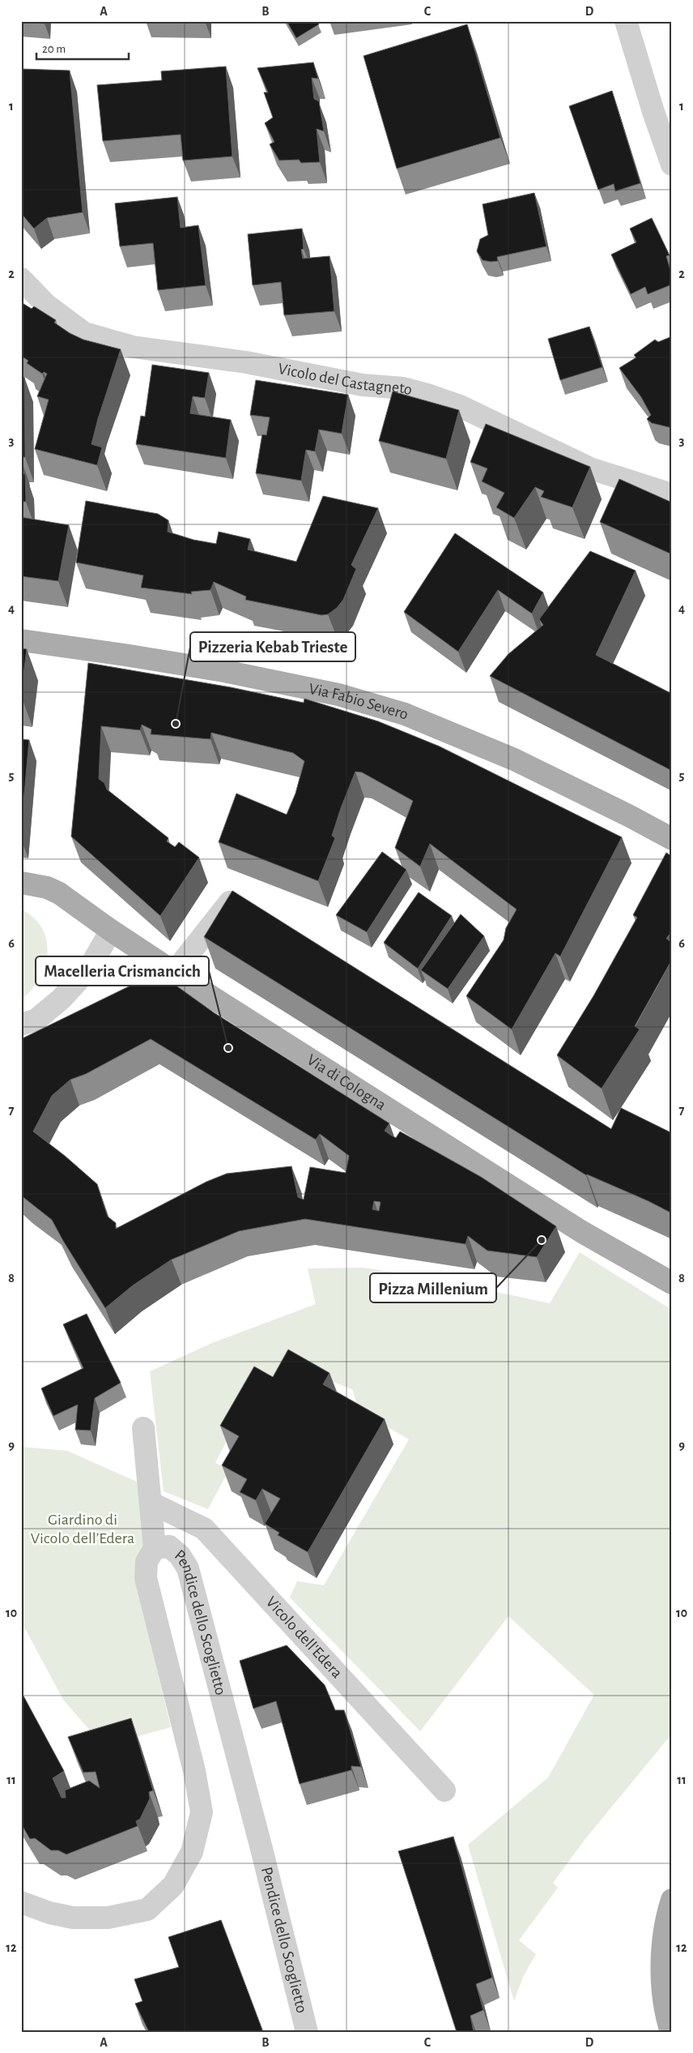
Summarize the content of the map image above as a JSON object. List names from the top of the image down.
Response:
{
  "streets": {
    "main road": ["Via Fabio Severo", "Via di Cologna"],
    "street": ["Vicolo del Castagneto", "Pendice dello Scoglietto", "Vicolo dell'Edera"]
  },
  "parks": ["Giardino di Vicolo dell’Edera"],
  "places": ["Pizzeria Kebab Trieste", "Macelleria Crismancich", "Pizza Millenium"],
  "scale_bar": "20 m",
  "grid": {
    "columns": [
      "A",
      "B",
      "C",
      "D"
    ],
    "rows": [
      "1",
      "2",
      "3",
      "4",
      "5",
      "6",
      "7",
      "8",
      "9",
      "10",
      "11",
      "12"
    ]
  }
}
